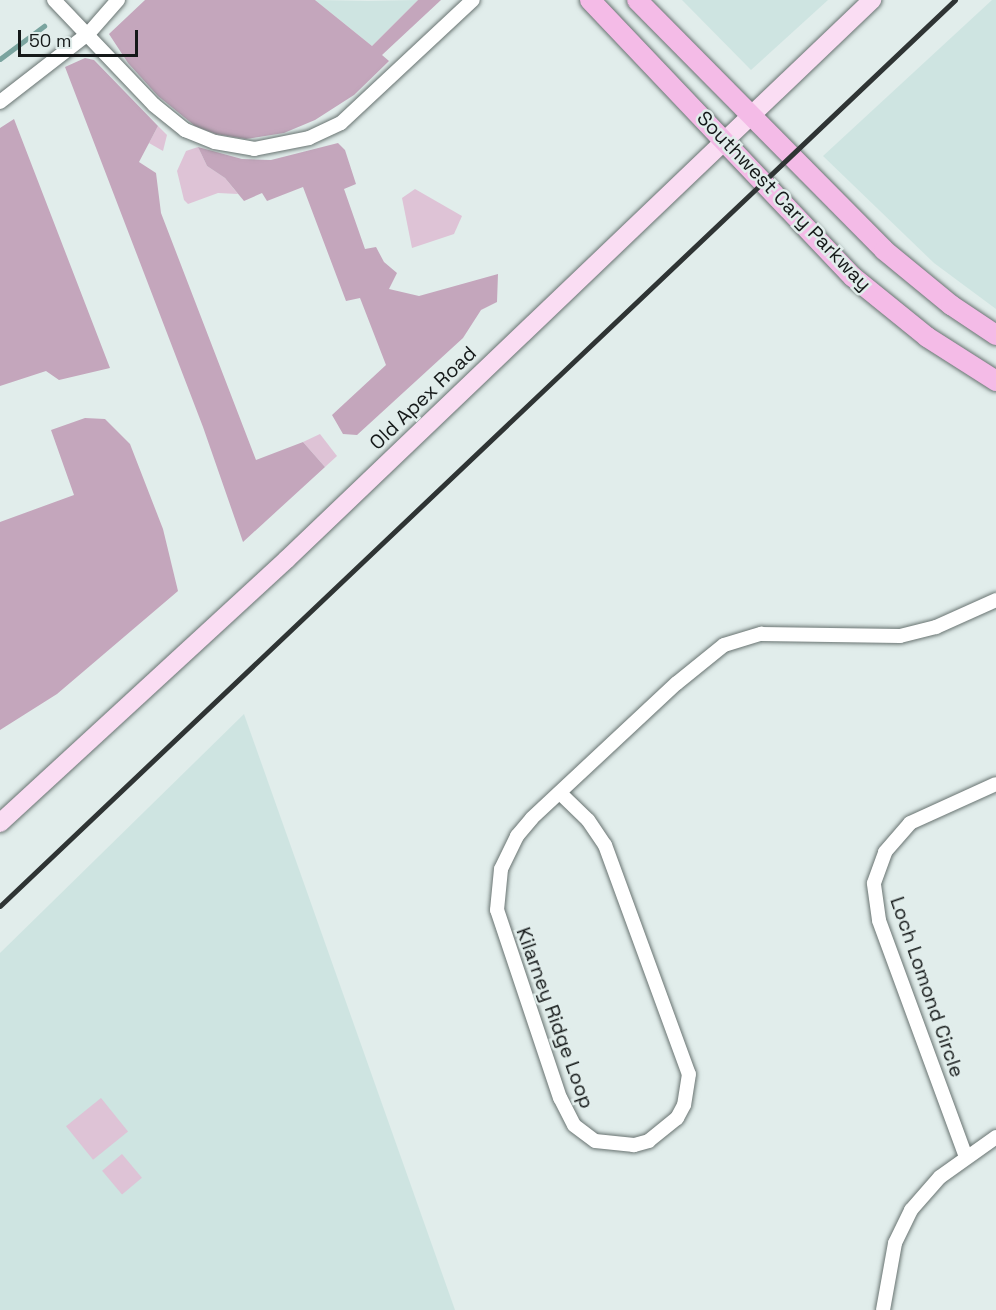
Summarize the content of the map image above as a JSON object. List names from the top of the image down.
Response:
{
  "streets": {
    "main road": ["Southwest Cary Parkway", "Old Apex Road"],
    "street": ["Loch Lomond Circle", "Kilarney Ridge Loop"]
  },
  "crossings": [
    ["Southwest Cary Parkway", "Old Apex Road"]
  ],
  "scale_bar": "50 m"
}
